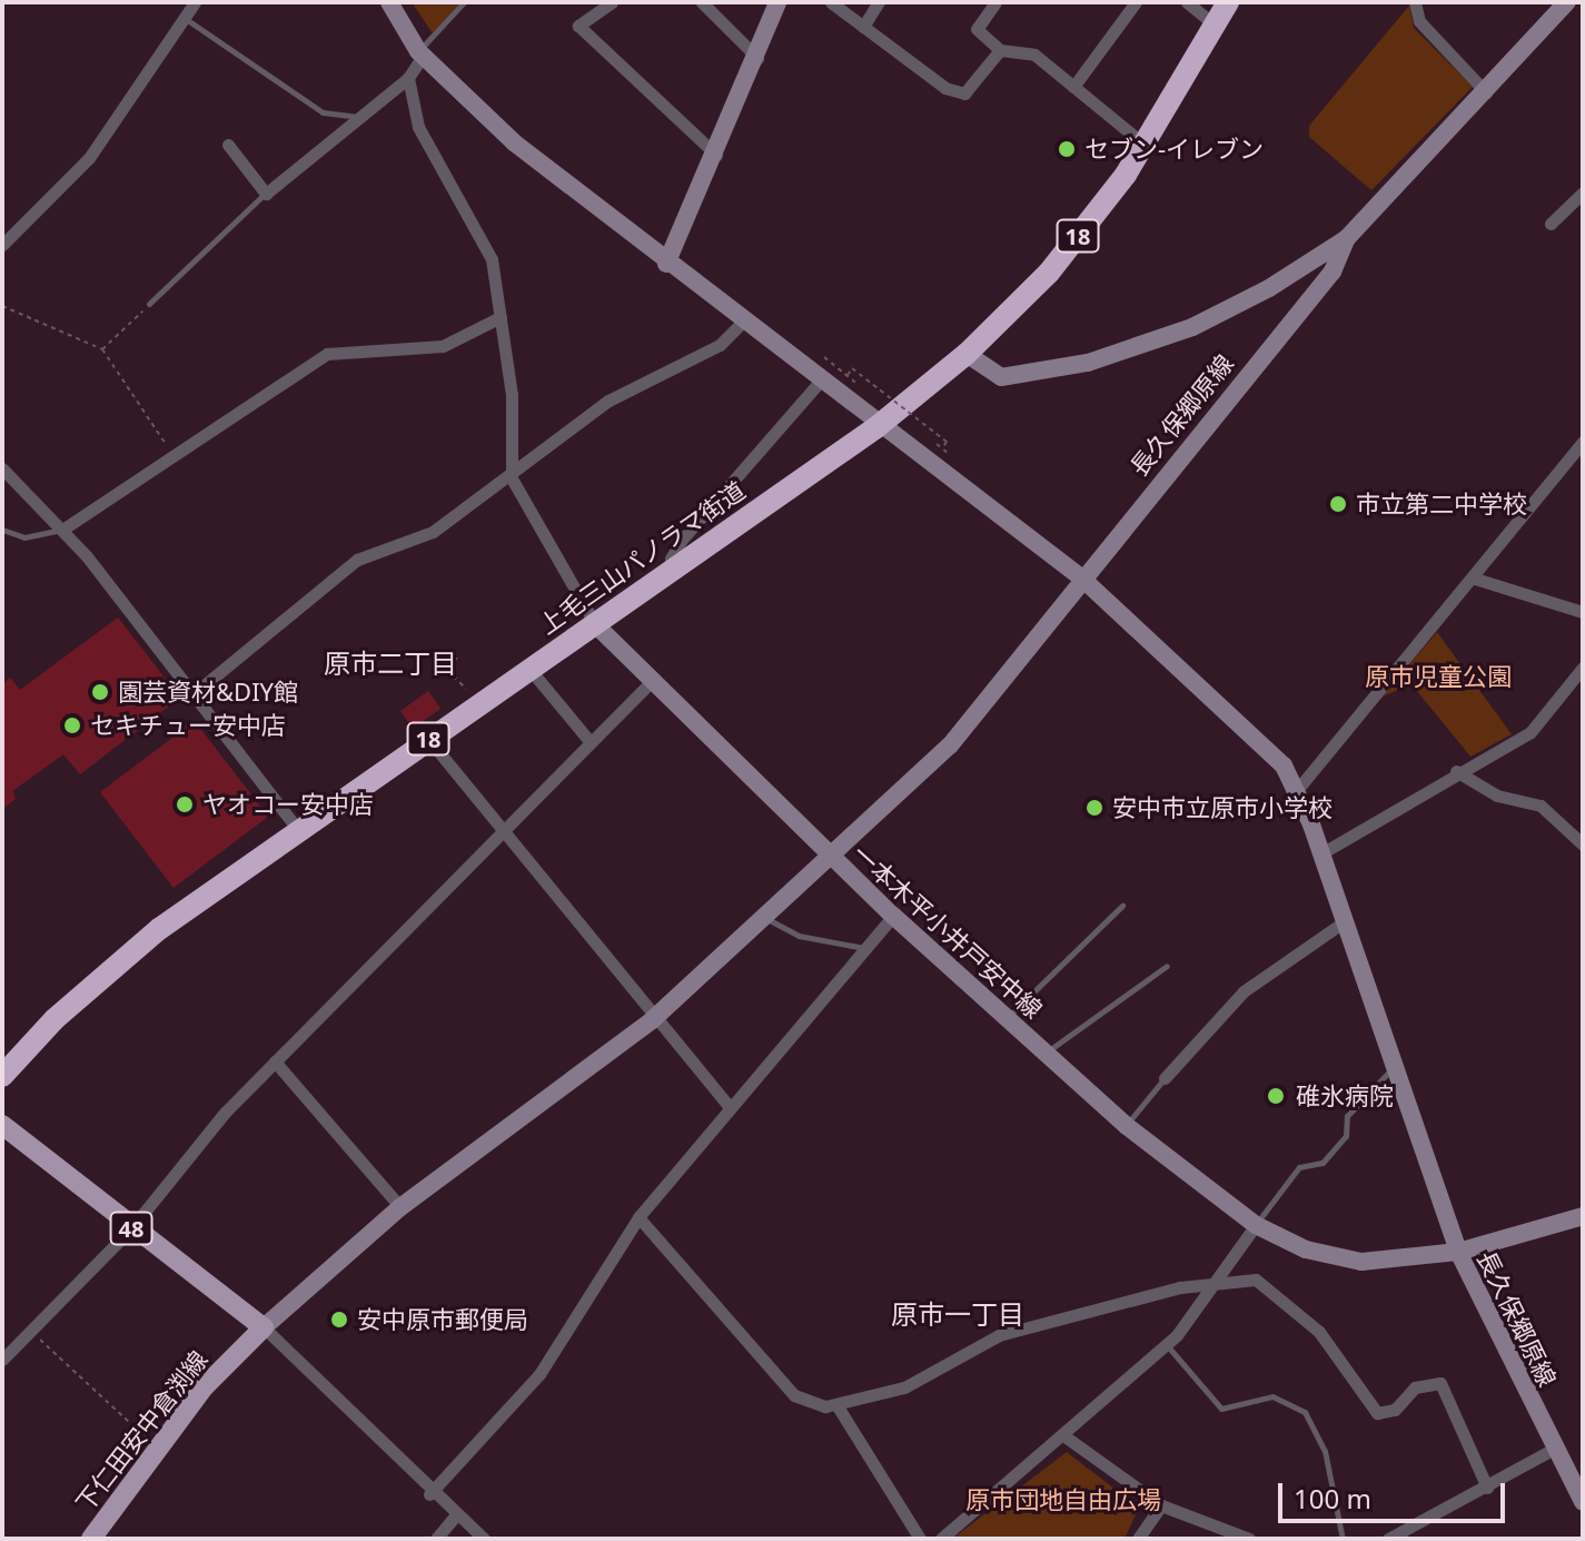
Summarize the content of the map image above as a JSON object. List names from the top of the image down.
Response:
{
  "streets": {
    "highway": ["18", "上毛三山パノラマ街道"],
    "main road": [
      "長久保郷原線",
      "一本木平小井戸安中線",
      "48",
      "下仁田安中倉渕線"
    ]
  },
  "crossings": [
    ["長久保郷原線", "上毛三山パノラマ街道"],
    ["長久保郷原線", "一本木平小井戸安中線"],
    ["一本木平小井戸安中線", "48"],
    ["一本木平小井戸安中線", "下仁田安中倉渕線"],
    ["48", "下仁田安中倉渕線"]
  ],
  "districts": ["原市二丁目", "原市一丁目"],
  "parks": ["原市児童公園", "原市団地自由広場"],
  "places": [
    "セブン-イレブン",
    "市立第二中学校",
    "園芸資材&DIY館",
    "セキチュー安中店",
    "ヤオコー安中店",
    "安中市立原市小学校",
    "碓氷病院",
    "安中原市郵便局"
  ],
  "scale_bar": "100 m"
}
